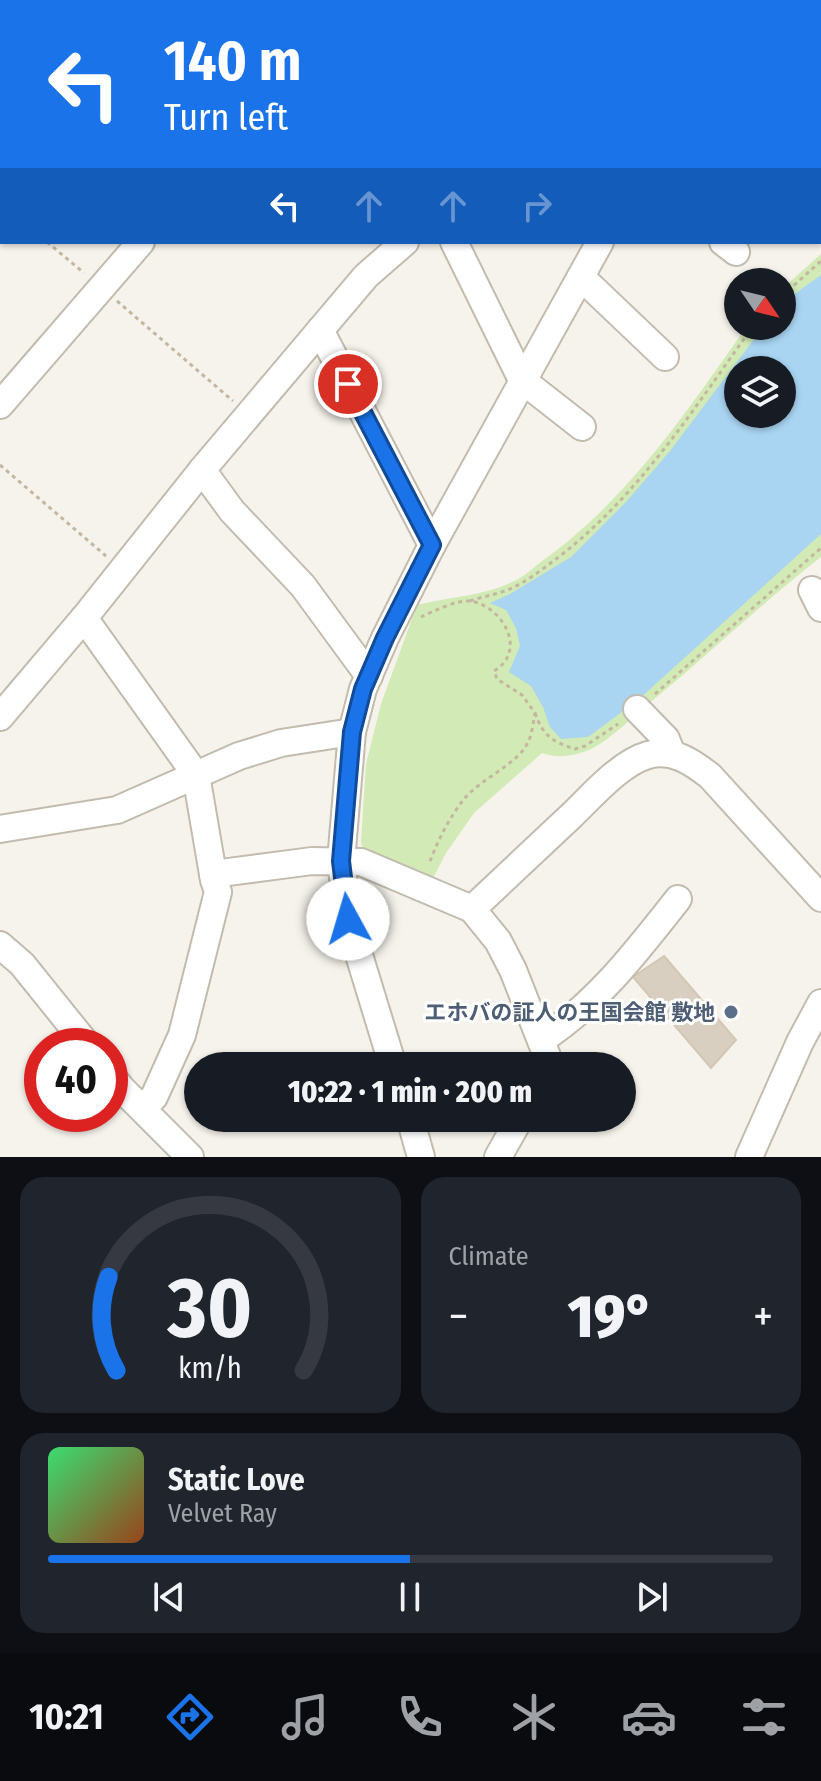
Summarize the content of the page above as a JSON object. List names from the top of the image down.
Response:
{
  "places": ["エホバの証人の王国会館 敷地"],
  "north": "bottom right",
  "page": {
    "turn": ["140 m", "Turn left"],
    "limit": "40",
    "trip": "10:22 · 1 min · 200 m",
    "tile": "Climate",
    "heat": ["−", "19°", "+"],
    "song": ["Static Love", "Velvet Ray"],
    "tabs": "10:21",
    "gauge": ["30", "km/h"]
  }
}
